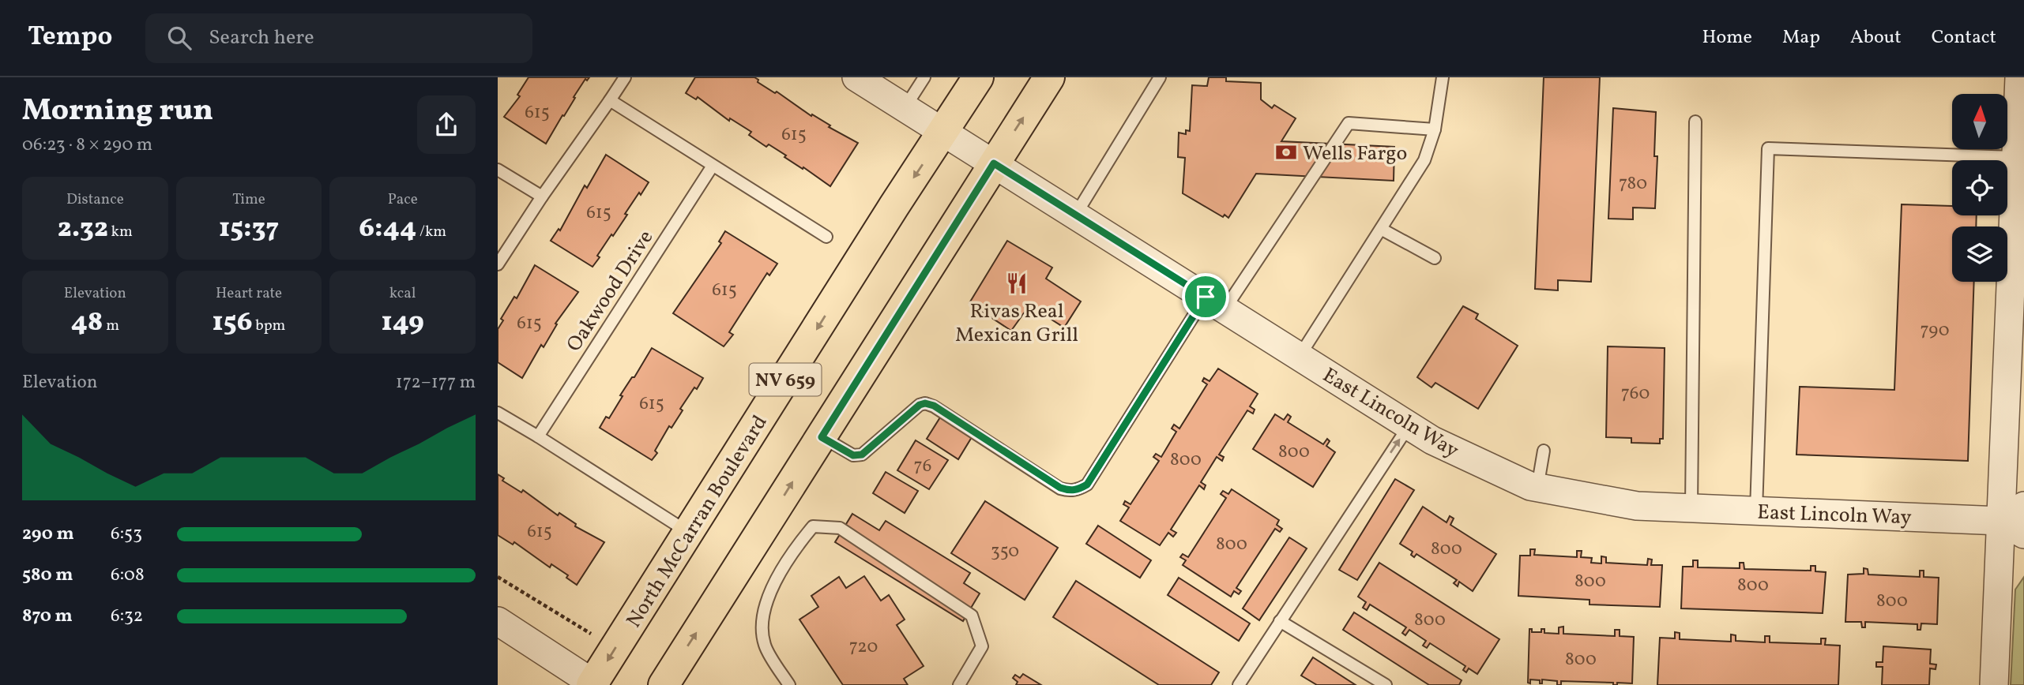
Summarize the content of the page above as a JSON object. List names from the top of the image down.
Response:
{
  "streets": {
    "main road": ["NV 659", "North McCarran Boulevard"],
    "street": ["East Lincoln Way"],
    "lane": ["Oakwood Drive"]
  },
  "crossings": [
    ["NV 659", "East Lincoln Way"],
    ["East Lincoln Way", "North McCarran Boulevard"]
  ],
  "places": {
    "bank": ["Wells Fargo"],
    "restaurant": ["Rivas Real Mexican Grill"]
  },
  "house_numbers": [
    "615",
    "615",
    "780",
    "615",
    "615",
    "615",
    "790",
    "760",
    "615",
    "800",
    "800",
    "76",
    "615",
    "800",
    "800",
    "350",
    "800",
    "800",
    "800",
    "800",
    "720",
    "800"
  ],
  "north": "top",
  "page": {
    "header": "Tempo",
    "search": "Search here",
    "nav": [
      "Home",
      "Map",
      "About",
      "Contact"
    ],
    "heading": ["Morning run", "06:23 · 8 × 290 m"],
    "stats": [
      ["Distance", "2.32 km"],
      ["Time", "15:37"],
      ["Pace", "6:44 /km"],
      ["Elevation", "48 m"],
      ["Heart rate", "156 bpm"],
      ["kcal", "149"]
    ],
    "chart": ["Elevation", "172–177 m"],
    "list": [
      {
        "name": "290 m",
        "note": "6:53"
      },
      {
        "name": "580 m",
        "note": "6:08"
      },
      {
        "name": "870 m",
        "note": "6:32"
      }
    ]
  }
}
